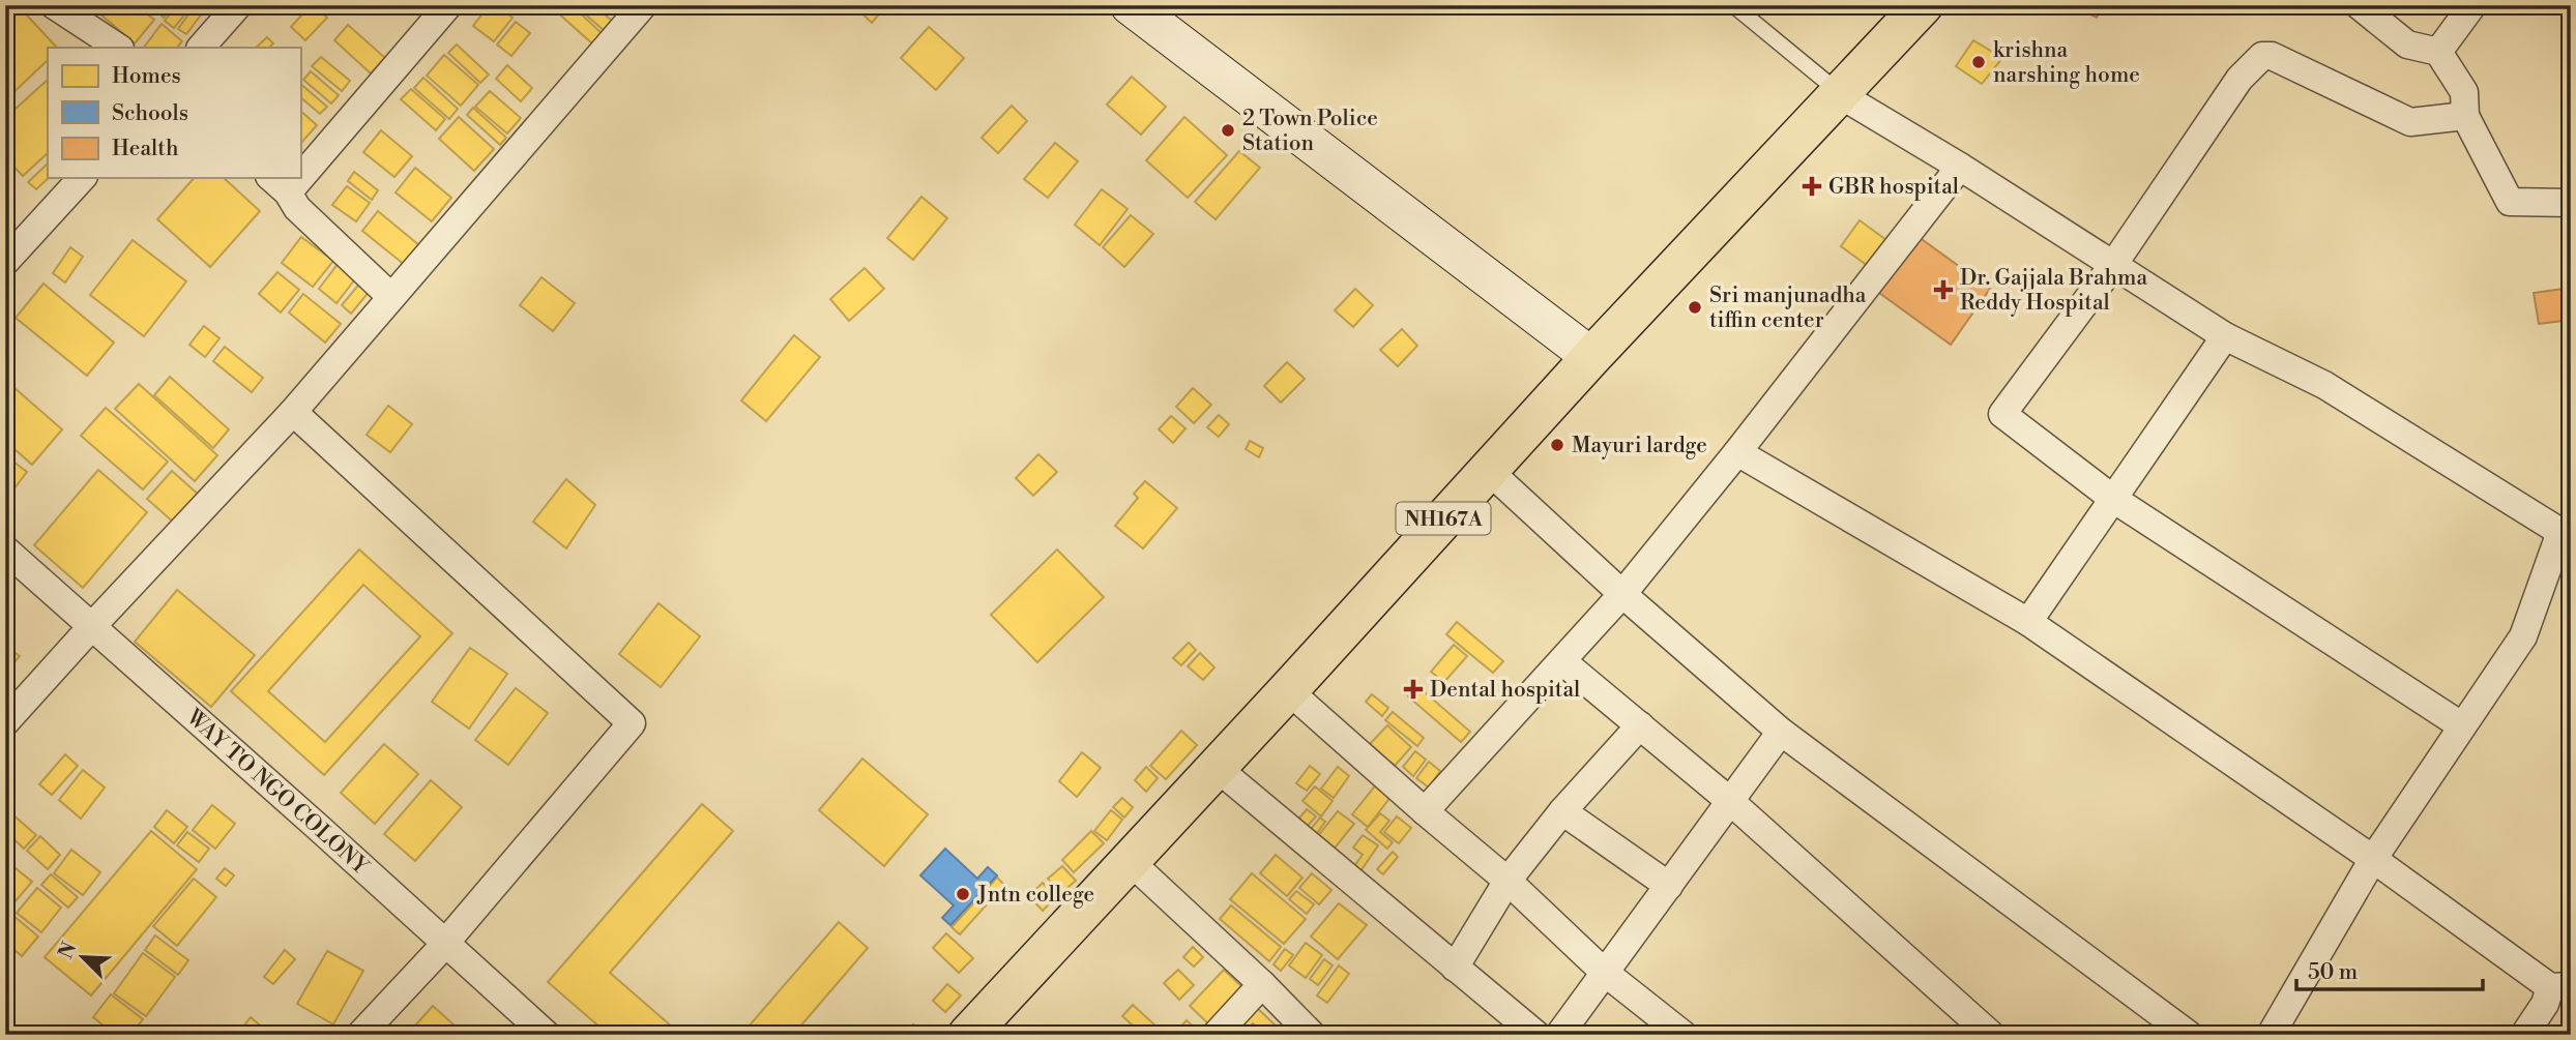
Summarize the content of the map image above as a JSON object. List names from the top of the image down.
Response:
{
  "streets": {
    "highway": ["NH167A"],
    "street": ["WAY TO NGO COLONY"]
  },
  "places": {
    "other": [
      "krishna narshing home",
      "2 Town Police Station",
      "Sri manjunadha tiffin center",
      "Mayuri lardge",
      "Jntn college"
    ],
    "health": ["GBR hospital", "Dr. Gajjala Brahma Reddy Hospital", "Dental hospital"]
  },
  "legend": ["Homes", "Schools", "Health"],
  "scale_bar": "50 m",
  "north": "top left"
}
